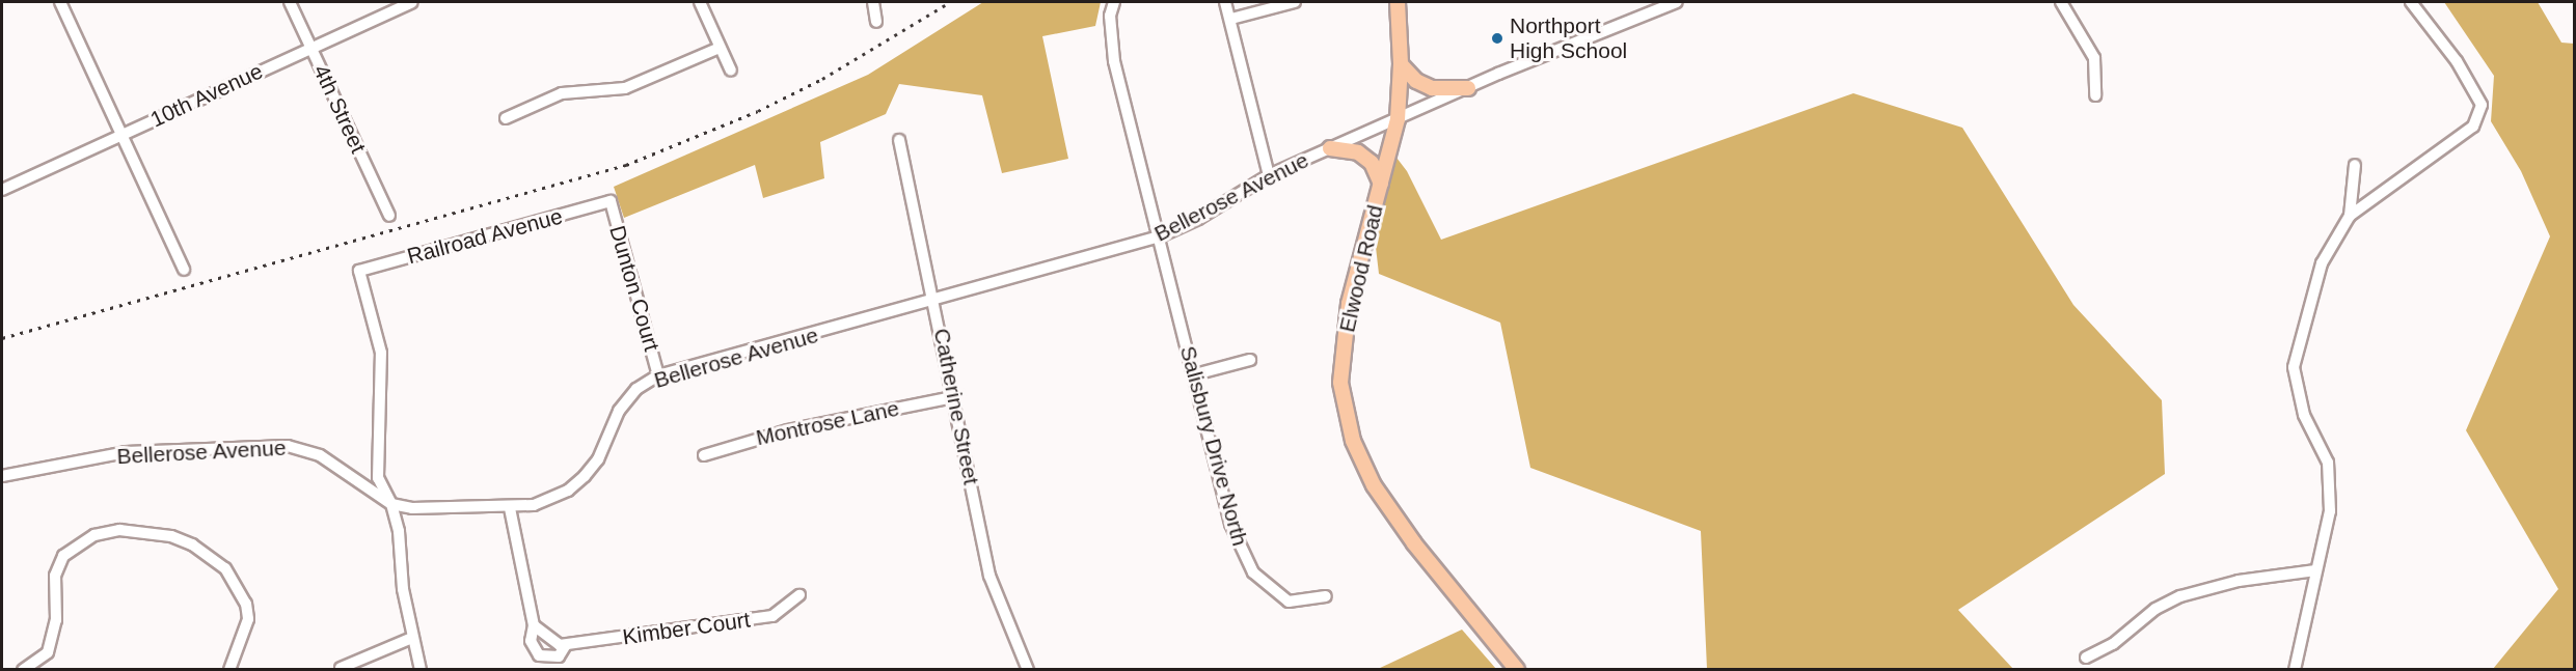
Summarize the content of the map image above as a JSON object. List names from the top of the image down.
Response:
{
  "streets": {
    "main road": ["Elwood Road"],
    "street": [
      "10th Avenue",
      "4th Street",
      "Bellerose Avenue",
      "Railroad Avenue",
      "Dunton Court",
      "Catherine Street",
      "Montrose Lane",
      "Salisbury Drive North",
      "Kimber Court"
    ]
  },
  "crossings": [
    ["10th Avenue", "4th Street"],
    ["Bellerose Avenue", "Railroad Avenue"],
    ["Bellerose Avenue", "Elwood Road"],
    ["Bellerose Avenue", "Dunton Court"],
    ["Bellerose Avenue", "Catherine Street"],
    ["Bellerose Avenue", "Salisbury Drive North"],
    ["Bellerose Avenue", "Kimber Court"],
    ["Railroad Avenue", "Dunton Court"],
    ["Catherine Street", "Montrose Lane"]
  ],
  "places": ["Northport High School"]
}
